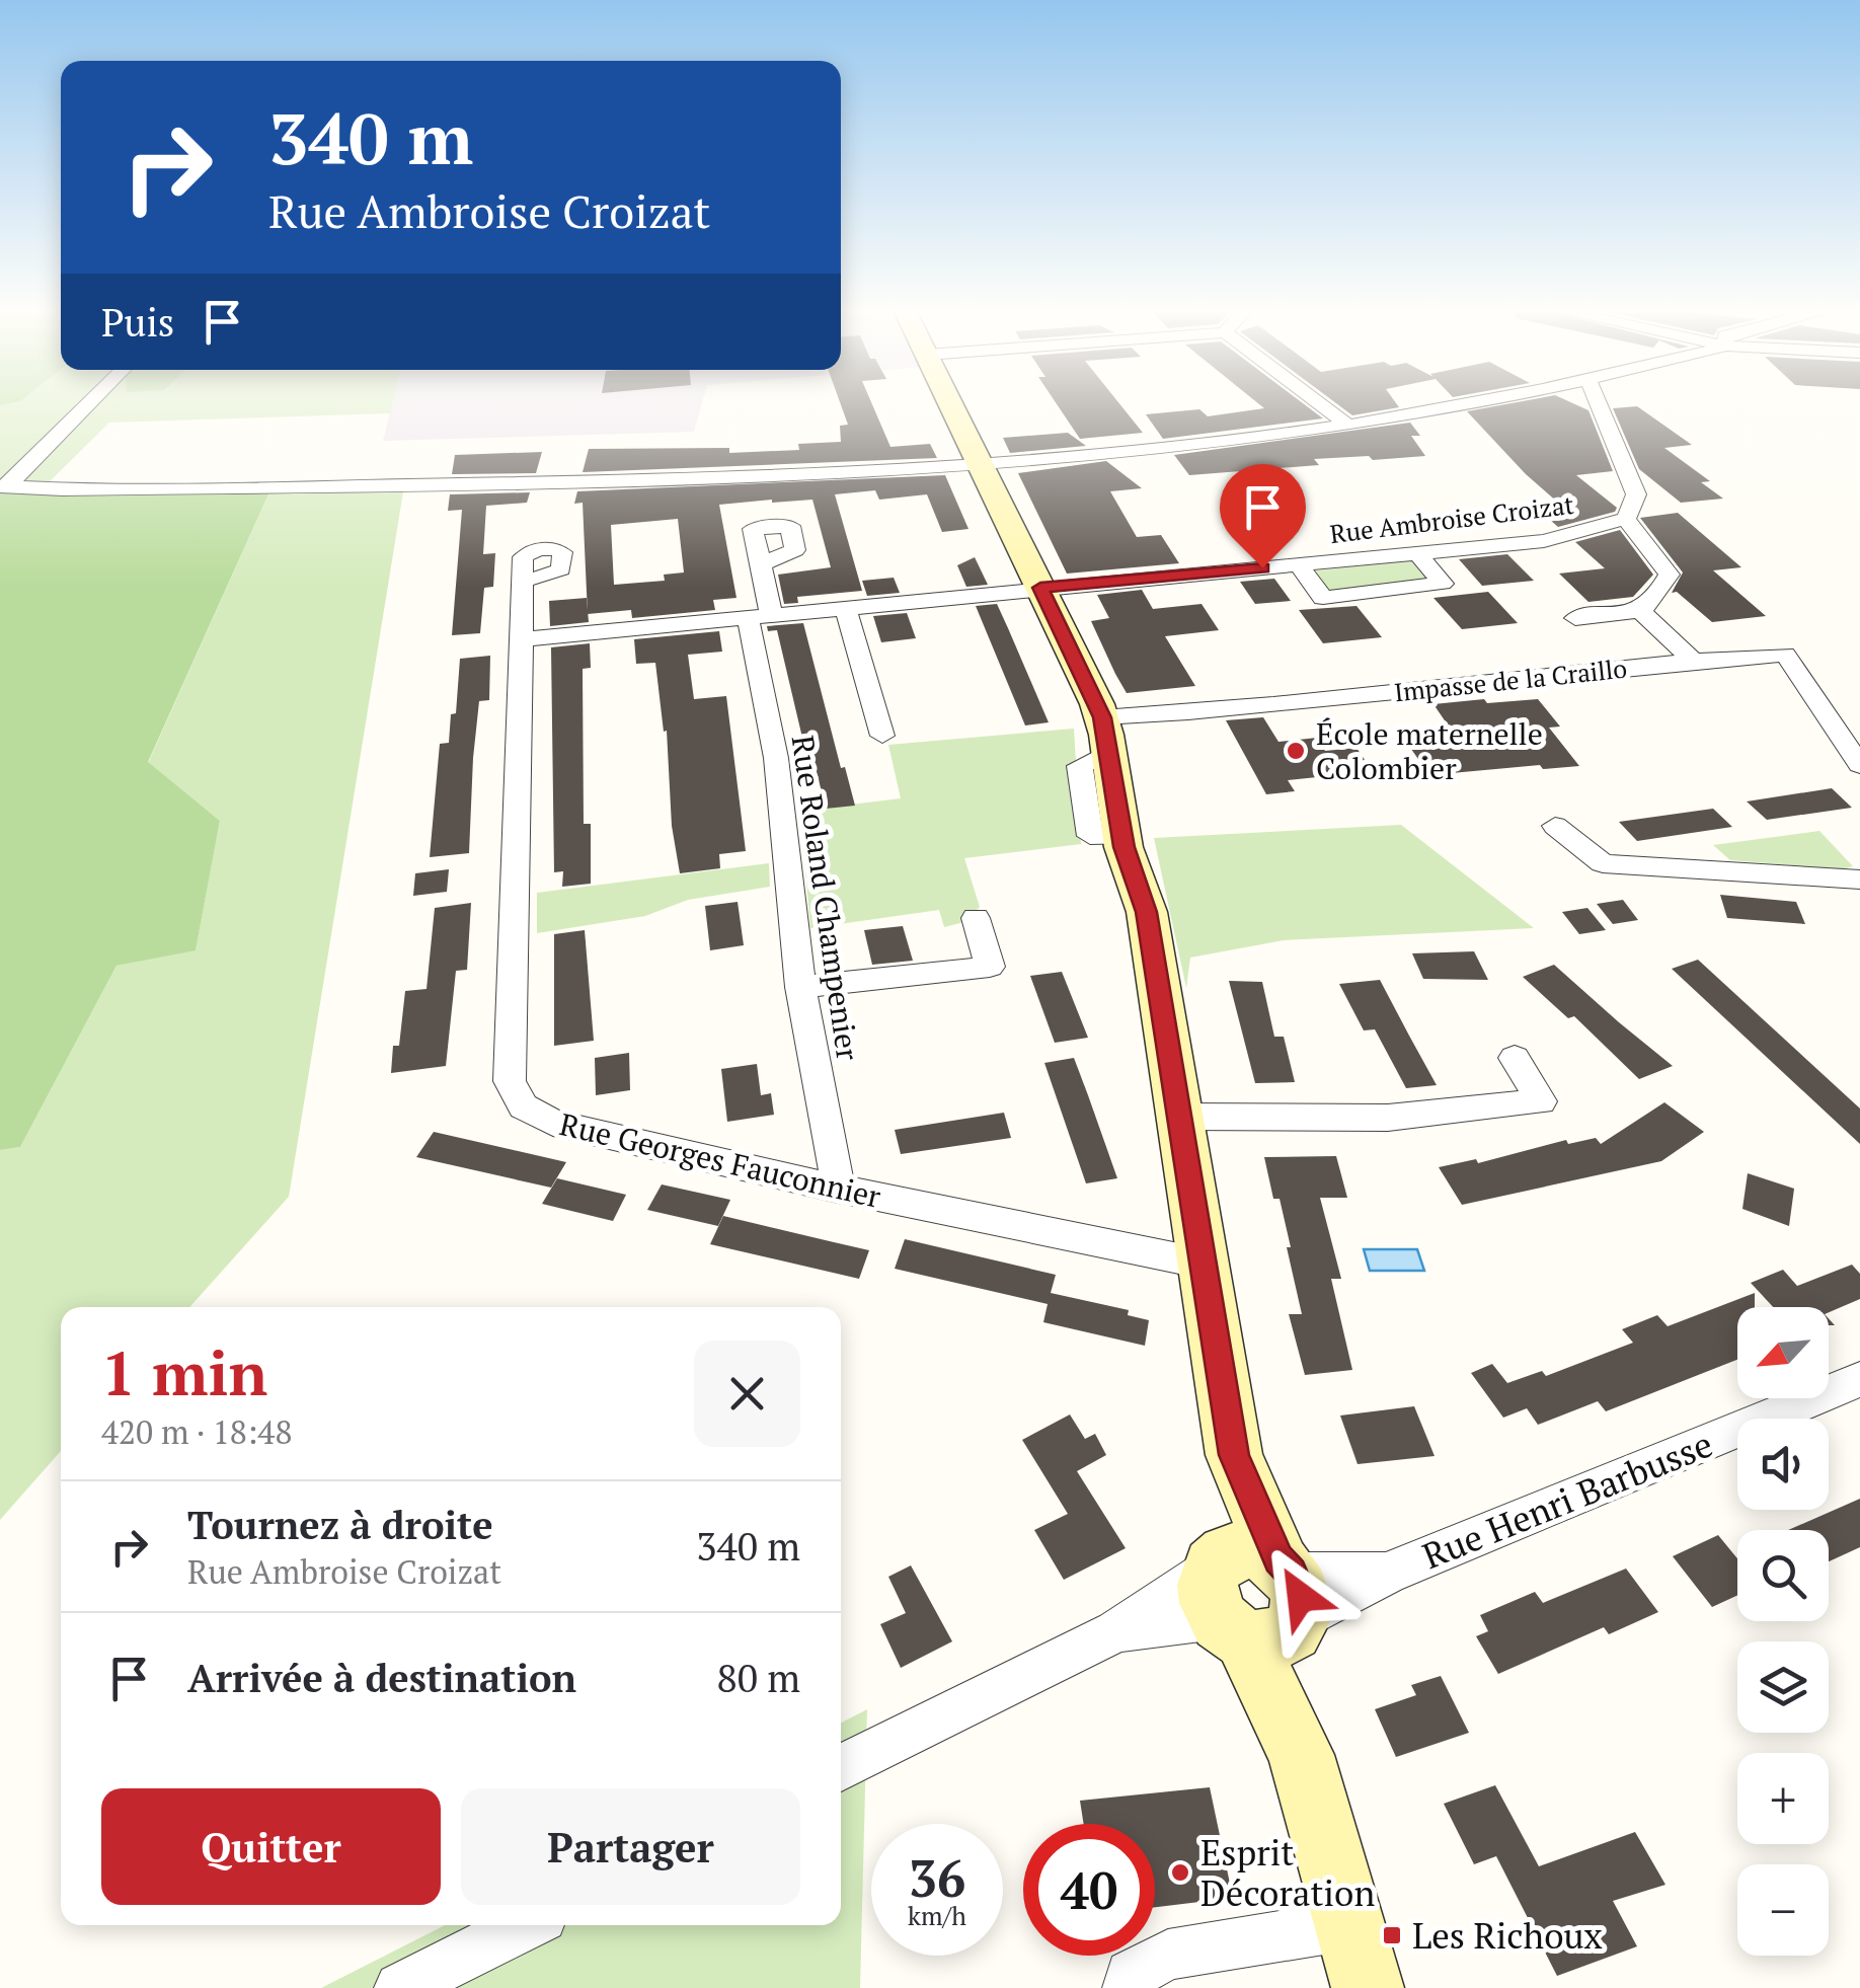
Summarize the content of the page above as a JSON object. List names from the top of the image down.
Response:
{
  "streets": {
    "street": [
      "Rue Ambroise Croizat",
      "Impasse de la Craillo",
      "Rue Roland Champenier",
      "Rue Georges Fauconnier",
      "Rue Henri Barbusse"
    ]
  },
  "crossings": [
    ["Rue Roland Champenier", "Rue Georges Fauconnier"]
  ],
  "places": {
    "other": ["École maternelle Colombier", "Esprit Décoration"],
    "transit": ["Les Richoux"]
  },
  "north": "bottom left",
  "page": {
    "turn": ["340 m", "Rue Ambroise Croizat"],
    "then": "Puis",
    "map_buttons": ["+", "−"],
    "heading": ["1 min", "420 m · 18:48"],
    "list": [
      {
        "name": "Tournez à droite",
        "note": "Rue Ambroise Croizat",
        "value": "340 m"
      },
      {
        "name": "Arrivée à destination",
        "value": "80 m"
      }
    ],
    "buttons": ["Quitter", "Partager"],
    "speed": "36 km/h",
    "limit": "40"
  }
}
